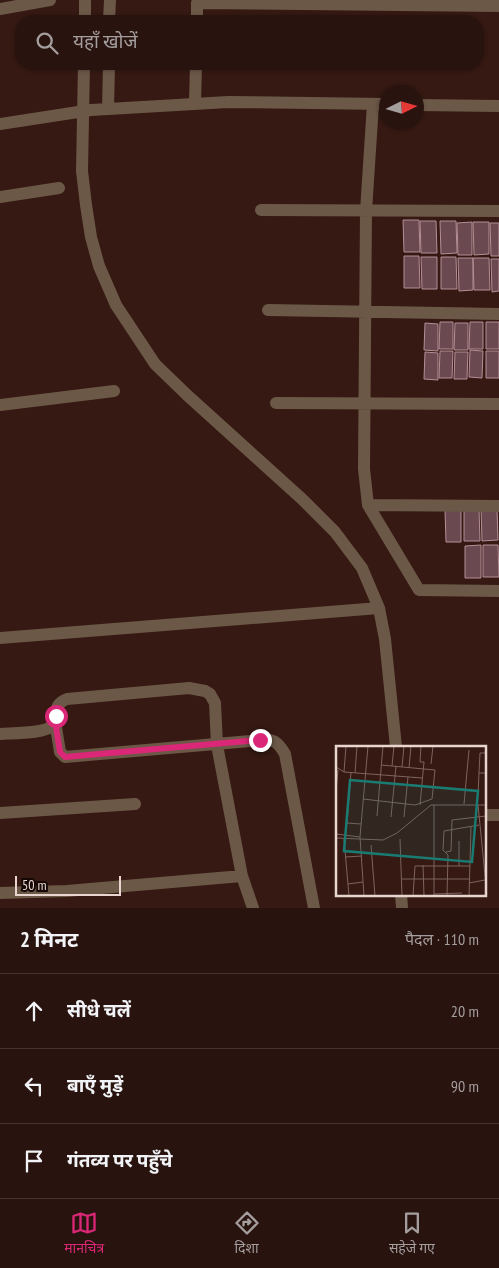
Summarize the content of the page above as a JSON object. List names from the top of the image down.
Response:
{
  "scale_bar": "50 m",
  "north": "right",
  "page": {
    "search": "यहाँ खोजें",
    "scale": "50 m",
    "heading": ["2 मिनट", "पैदल · 110 m"],
    "list": [
      ["सीधे चलें", "20 m"],
      ["बाएँ मुड़ें", "90 m"],
      "गंतव्य पर पहुँचे"
    ],
    "nav": ["मानचित्र", "दिशा", "सहेजे गए"]
  }
}
